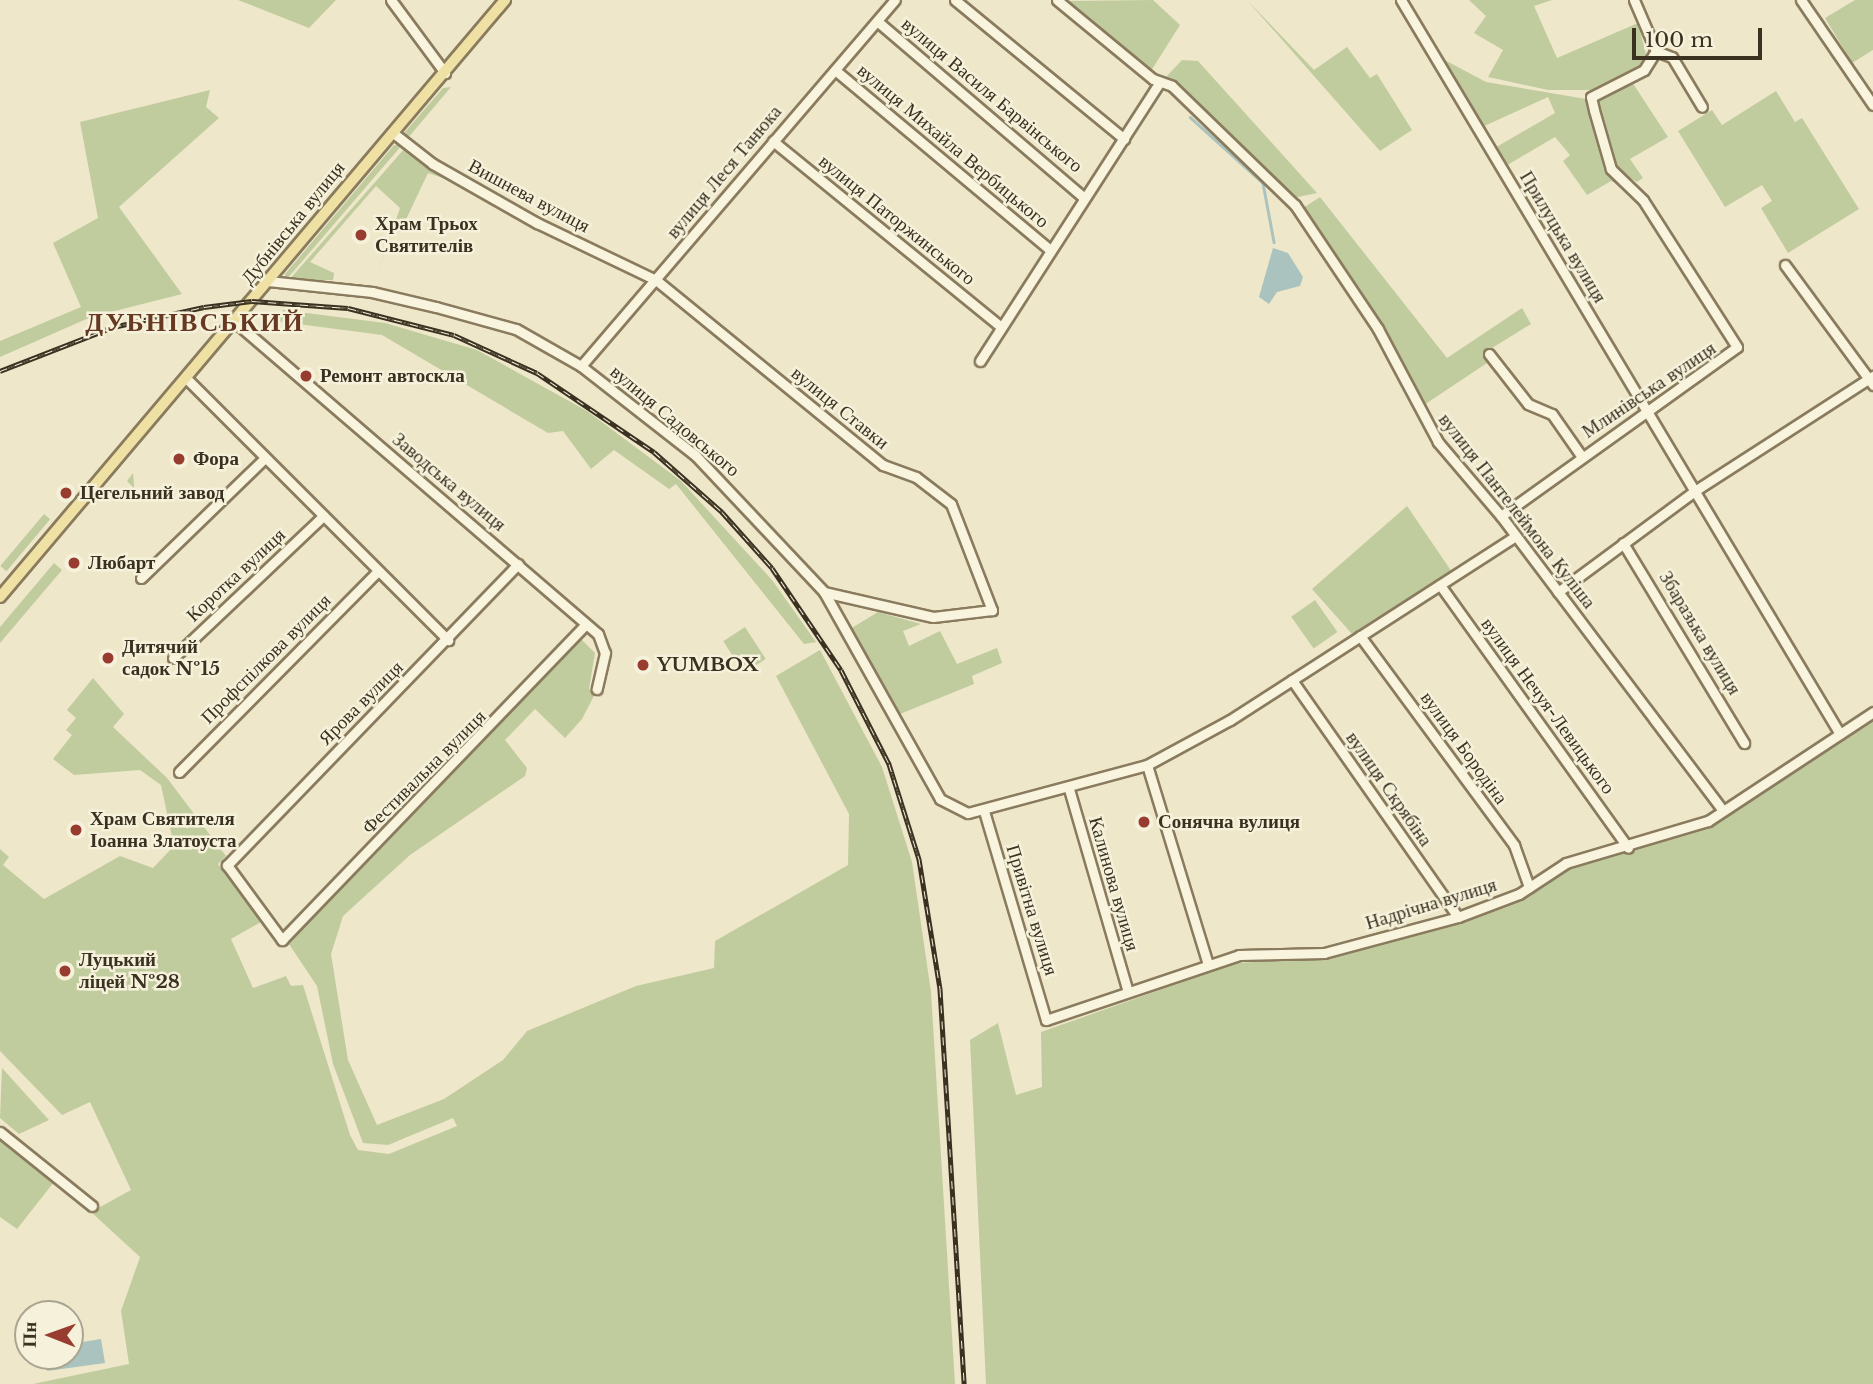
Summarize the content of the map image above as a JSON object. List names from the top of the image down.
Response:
{
  "streets": {
    "main road": ["Дубнівська вулиця"],
    "street": [
      "вулиця Василя Барвінського",
      "вулиця Михайла Вербицького",
      "вулиця Леся Танюка",
      "Вишнева вулиця",
      "вулиця Паторжинського",
      "Прилуцька вулиця",
      "Млинівська вулиця",
      "вулиця Ставки",
      "вулиця Садовського",
      "Заводська вулиця",
      "вулиця Пантелеймона Куліша",
      "Коротка вулиця",
      "Збаразька вулиця",
      "Профспілкова вулиця",
      "Ярова вулиця",
      "вулиця Нечуя-Левицького",
      "вулиця Бородіна",
      "Фестивальна вулиця",
      "вулиця Скрябіна",
      "Калинова вулиця",
      "Надрічна вулиця",
      "Привітна вулиця"
    ]
  },
  "crossings": [
    ["вулиця Василя Барвінського", "вулиця Леся Танюка"],
    ["вулиця Михайла Вербицького", "вулиця Леся Танюка"],
    ["вулиця Леся Танюка", "Вишнева вулиця"],
    ["вулиця Леся Танюка", "вулиця Паторжинського"],
    ["вулиця Леся Танюка", "вулиця Ставки"],
    ["вулиця Леся Танюка", "вулиця Садовського"],
    ["Вишнева вулиця", "Дубнівська вулиця"],
    ["Вишнева вулиця", "вулиця Ставки"],
    ["Дубнівська вулиця", "вулиця Садовського"],
    ["Дубнівська вулиця", "Заводська вулиця"],
    ["Прилуцька вулиця", "Млинівська вулиця"],
    ["Прилуцька вулиця", "Надрічна вулиця"],
    ["Млинівська вулиця", "вулиця Пантелеймона Куліша"],
    ["вулиця Ставки", "вулиця Садовського"],
    ["вулиця Садовського", "Привітна вулиця"],
    ["Заводська вулиця", "Ярова вулиця"],
    ["Заводська вулиця", "Фестивальна вулиця"],
    ["вулиця Пантелеймона Куліша", "Надрічна вулиця"],
    ["Ярова вулиця", "Фестивальна вулиця"],
    ["вулиця Нечуя-Левицького", "Надрічна вулиця"],
    ["вулиця Бородіна", "Надрічна вулиця"],
    ["вулиця Скрябіна", "Надрічна вулиця"],
    ["Калинова вулиця", "Надрічна вулиця"],
    ["Надрічна вулиця", "Привітна вулиця"]
  ],
  "districts": ["ДУБНІВСЬКИЙ"],
  "places": [
    "Храм Трьох Святителів",
    "Ремонт автоскла",
    "Фора",
    "Цегельний завод",
    "Любарт",
    "Дитячий садок №15",
    "YUMBOX",
    "Сонячна вулиця",
    "Храм Святителя Іоанна Златоуста",
    "Луцький ліцей №28"
  ],
  "scale_bar": "100 m",
  "north": "left"
}
